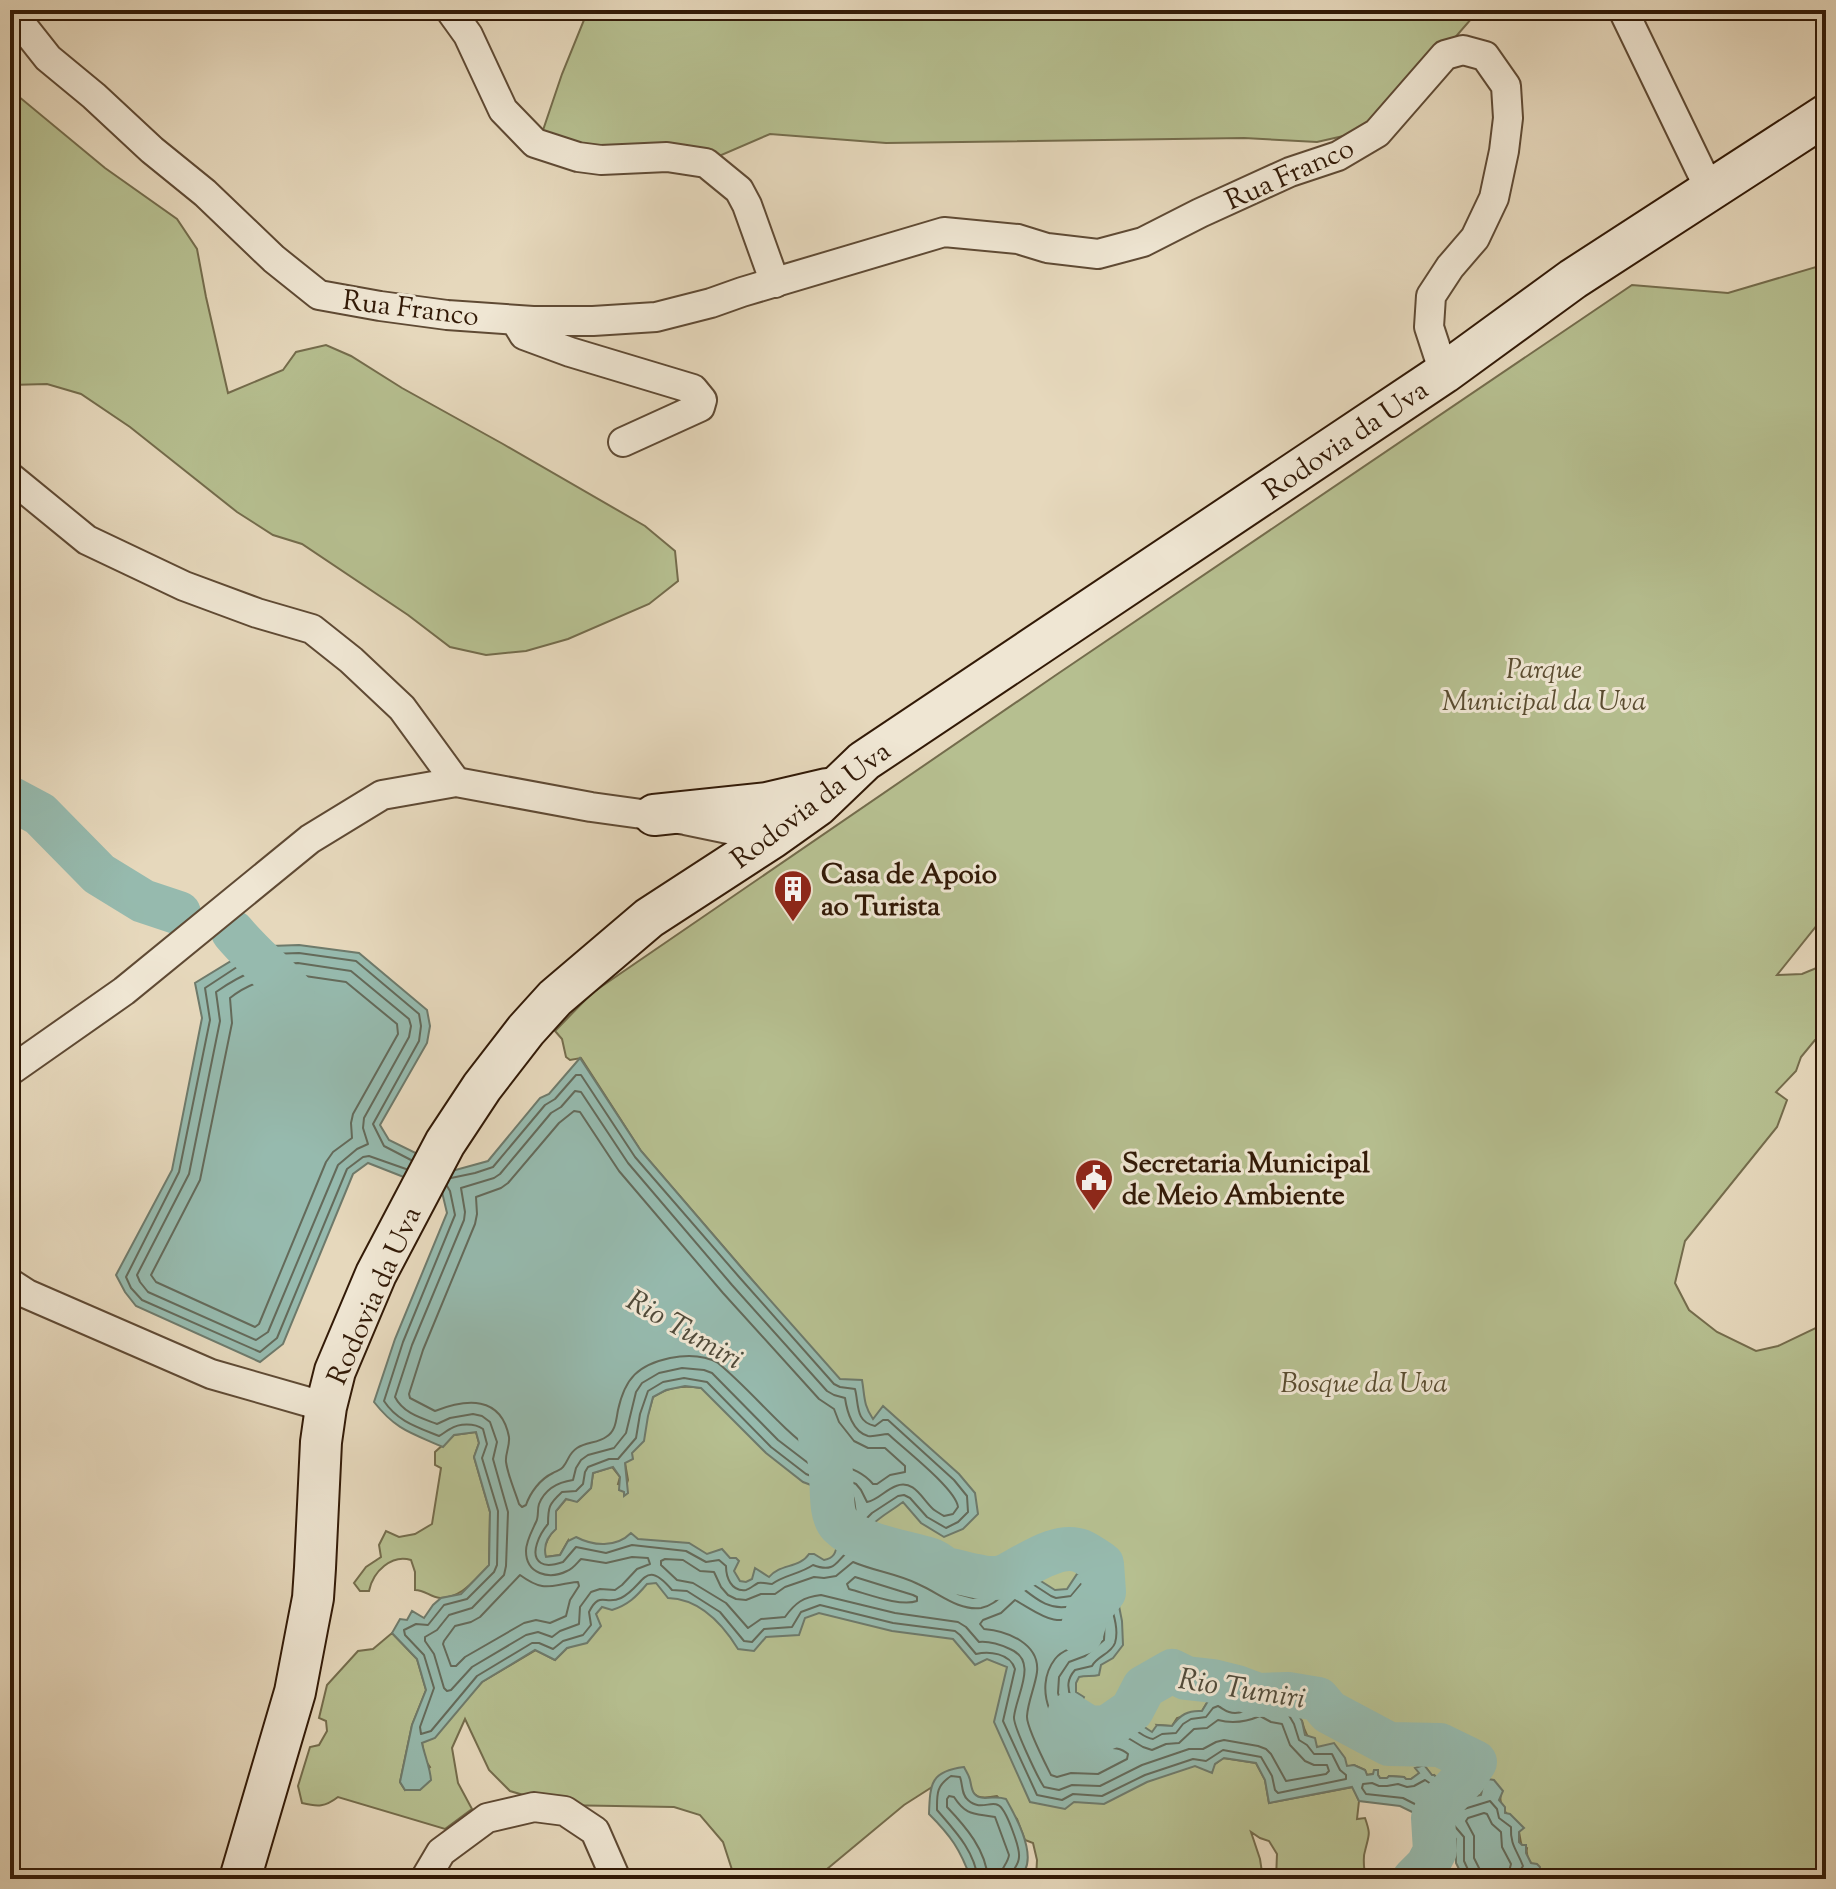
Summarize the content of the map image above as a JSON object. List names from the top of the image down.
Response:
{
  "streets": {
    "street": ["Rua Franco", "Rodovia da Uva"]
  },
  "crossings": [
    ["Rua Franco", "Rodovia da Uva"]
  ],
  "water": ["Rio Tumiri"],
  "parks": ["Parque Municipal da Uva", "Bosque da Uva"],
  "places": {
    "building": ["Casa de Apoio ao Turista"],
    "public building": ["Secretaria Municipal de Meio Ambiente"]
  }
}
